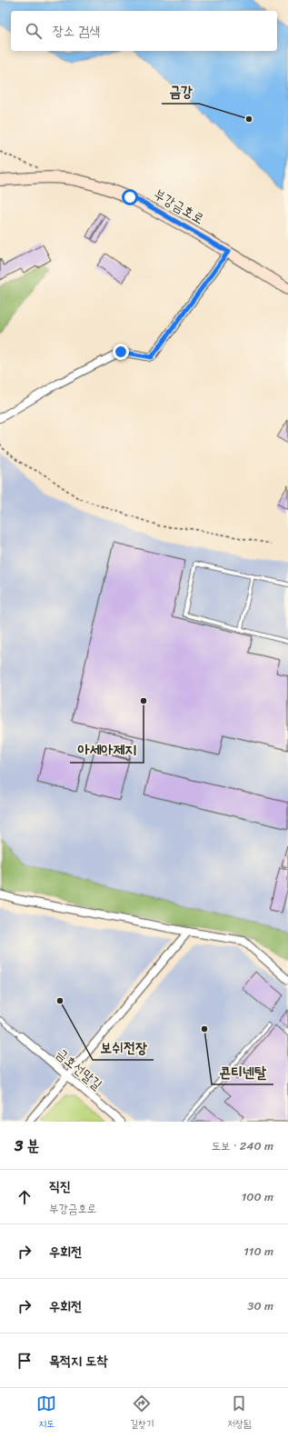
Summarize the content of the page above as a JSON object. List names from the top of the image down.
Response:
{
  "streets": {
    "street": ["부강금호로", "금호선말길"]
  },
  "places": [
    "금강",
    "아세아제지",
    "보쉬전장",
    "콘티넨탈"
  ],
  "page": {
    "search": "장소 검색",
    "heading": ["3 분", "도보 · 240 m"],
    "list": [
      ["직진", "부강금호로", "100 m"],
      ["우회전", "110 m"],
      ["우회전", "30 m"],
      "목적지 도착"
    ],
    "nav": ["지도", "길찾기", "저장됨"]
  }
}
